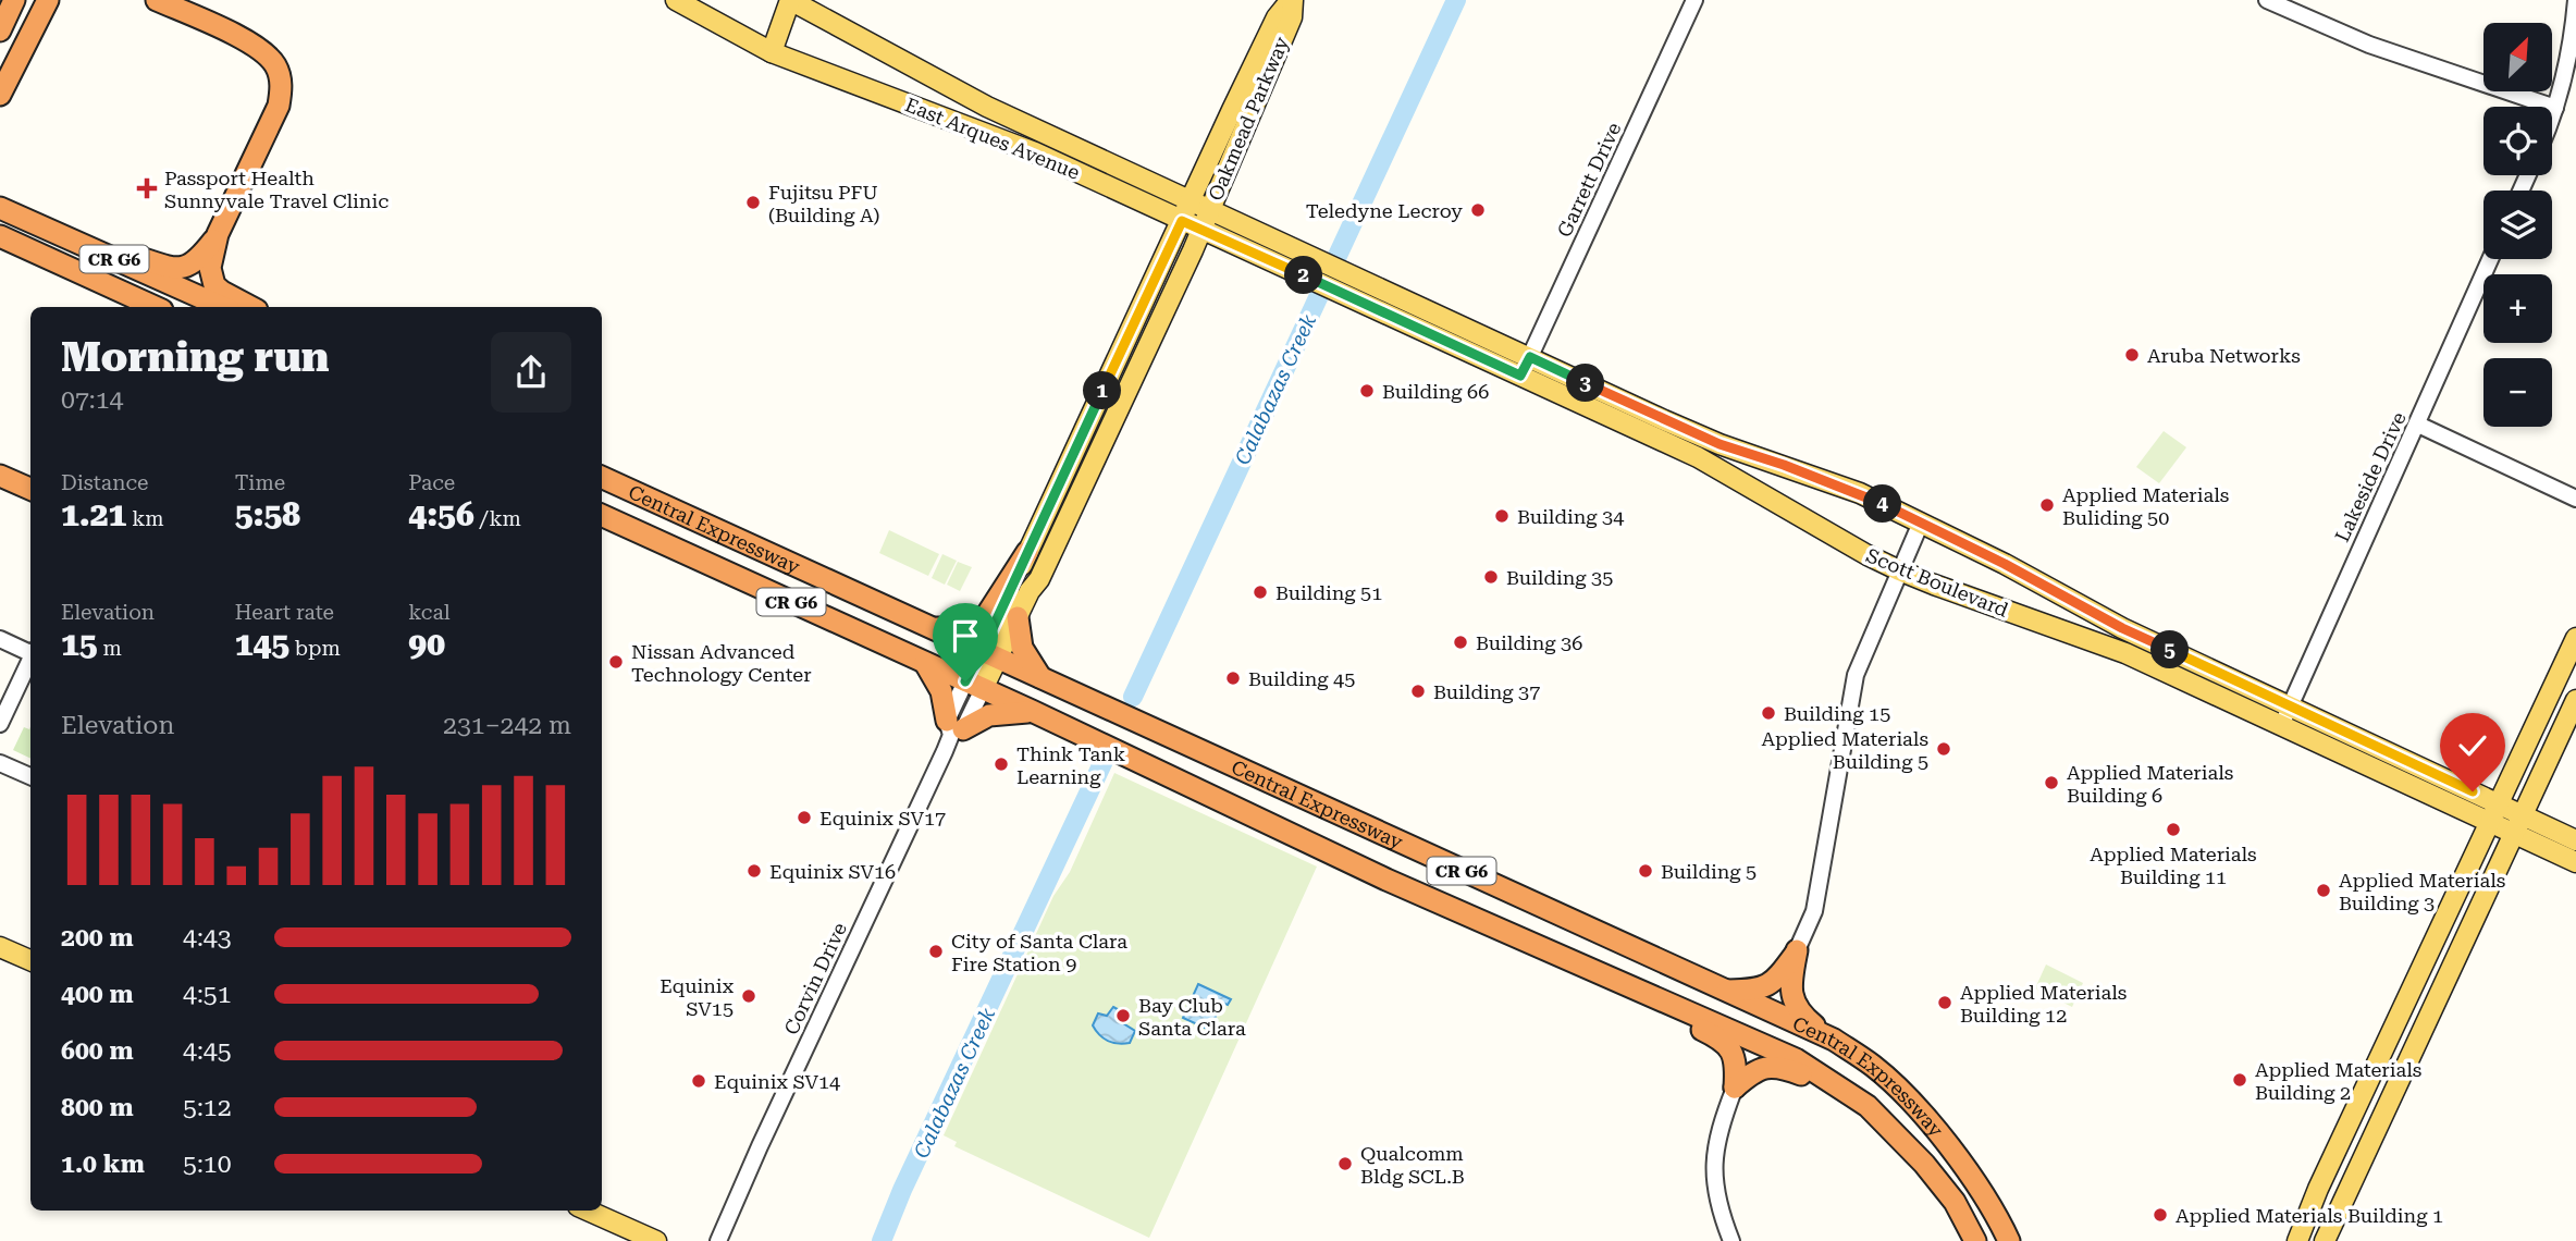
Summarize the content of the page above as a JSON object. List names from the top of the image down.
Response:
{
  "streets": {
    "highway": ["CR G6", "Central Expressway"],
    "main road": ["Oakmead Parkway", "East Arques Avenue", "Scott Boulevard"],
    "street": ["Garrett Drive", "Lakeside Drive", "Corvin Drive"]
  },
  "crossings": [
    ["Oakmead Parkway", "East Arques Avenue"],
    ["Oakmead Parkway", "Central Expressway"],
    ["Oakmead Parkway", "Corvin Drive"],
    ["East Arques Avenue", "Scott Boulevard"],
    ["Garrett Drive", "Scott Boulevard"],
    ["Lakeside Drive", "Scott Boulevard"],
    ["Central Expressway", "Corvin Drive"]
  ],
  "water": ["Calabazas Creek"],
  "places": {
    "health": ["Passport Health Sunnyvale Travel Clinic"],
    "other": [
      "Fujitsu PFU (Building A)",
      "Teledyne Lecroy",
      "Aruba Networks",
      "Building 66",
      "Applied Materials Buliding 50",
      "Building 34",
      "Building 35",
      "Building 51",
      "Building 36",
      "Nissan Advanced Technology Center",
      "Building 45",
      "Building 37",
      "Building 15",
      "Applied Materials Building 5",
      "Think Tank Learning",
      "Applied Materials Building 6",
      "Equinix SV17",
      "Applied Materials Building 11",
      "Equinix SV16",
      "Building 5",
      "Applied Materials Building 3",
      "City of Santa Clara Fire Station 9",
      "Equinix SV15",
      "Applied Materials Building 12",
      "Bay Club Santa Clara",
      "Applied Materials Building 2",
      "Equinix SV14",
      "Qualcomm Bldg SCL.B",
      "Applied Materials Building 1"
    ]
  },
  "north": "top right",
  "page": {
    "map_buttons": ["+", "−"],
    "pins": [
      "2",
      "3",
      "1",
      "4",
      "5"
    ],
    "heading": ["Morning run", "07:14"],
    "stats": [
      ["Distance", "1.21 km"],
      ["Time", "5:58"],
      ["Pace", "4:56 /km"],
      ["Elevation", "15 m"],
      ["Heart rate", "145 bpm"],
      ["kcal", "90"]
    ],
    "chart": ["Elevation", "231–242 m"],
    "list": [
      {
        "name": "200 m",
        "note": "4:43"
      },
      {
        "name": "400 m",
        "note": "4:51"
      },
      {
        "name": "600 m",
        "note": "4:45"
      },
      {
        "name": "800 m",
        "note": "5:12"
      },
      {
        "name": "1.0 km",
        "note": "5:10"
      }
    ]
  }
}
